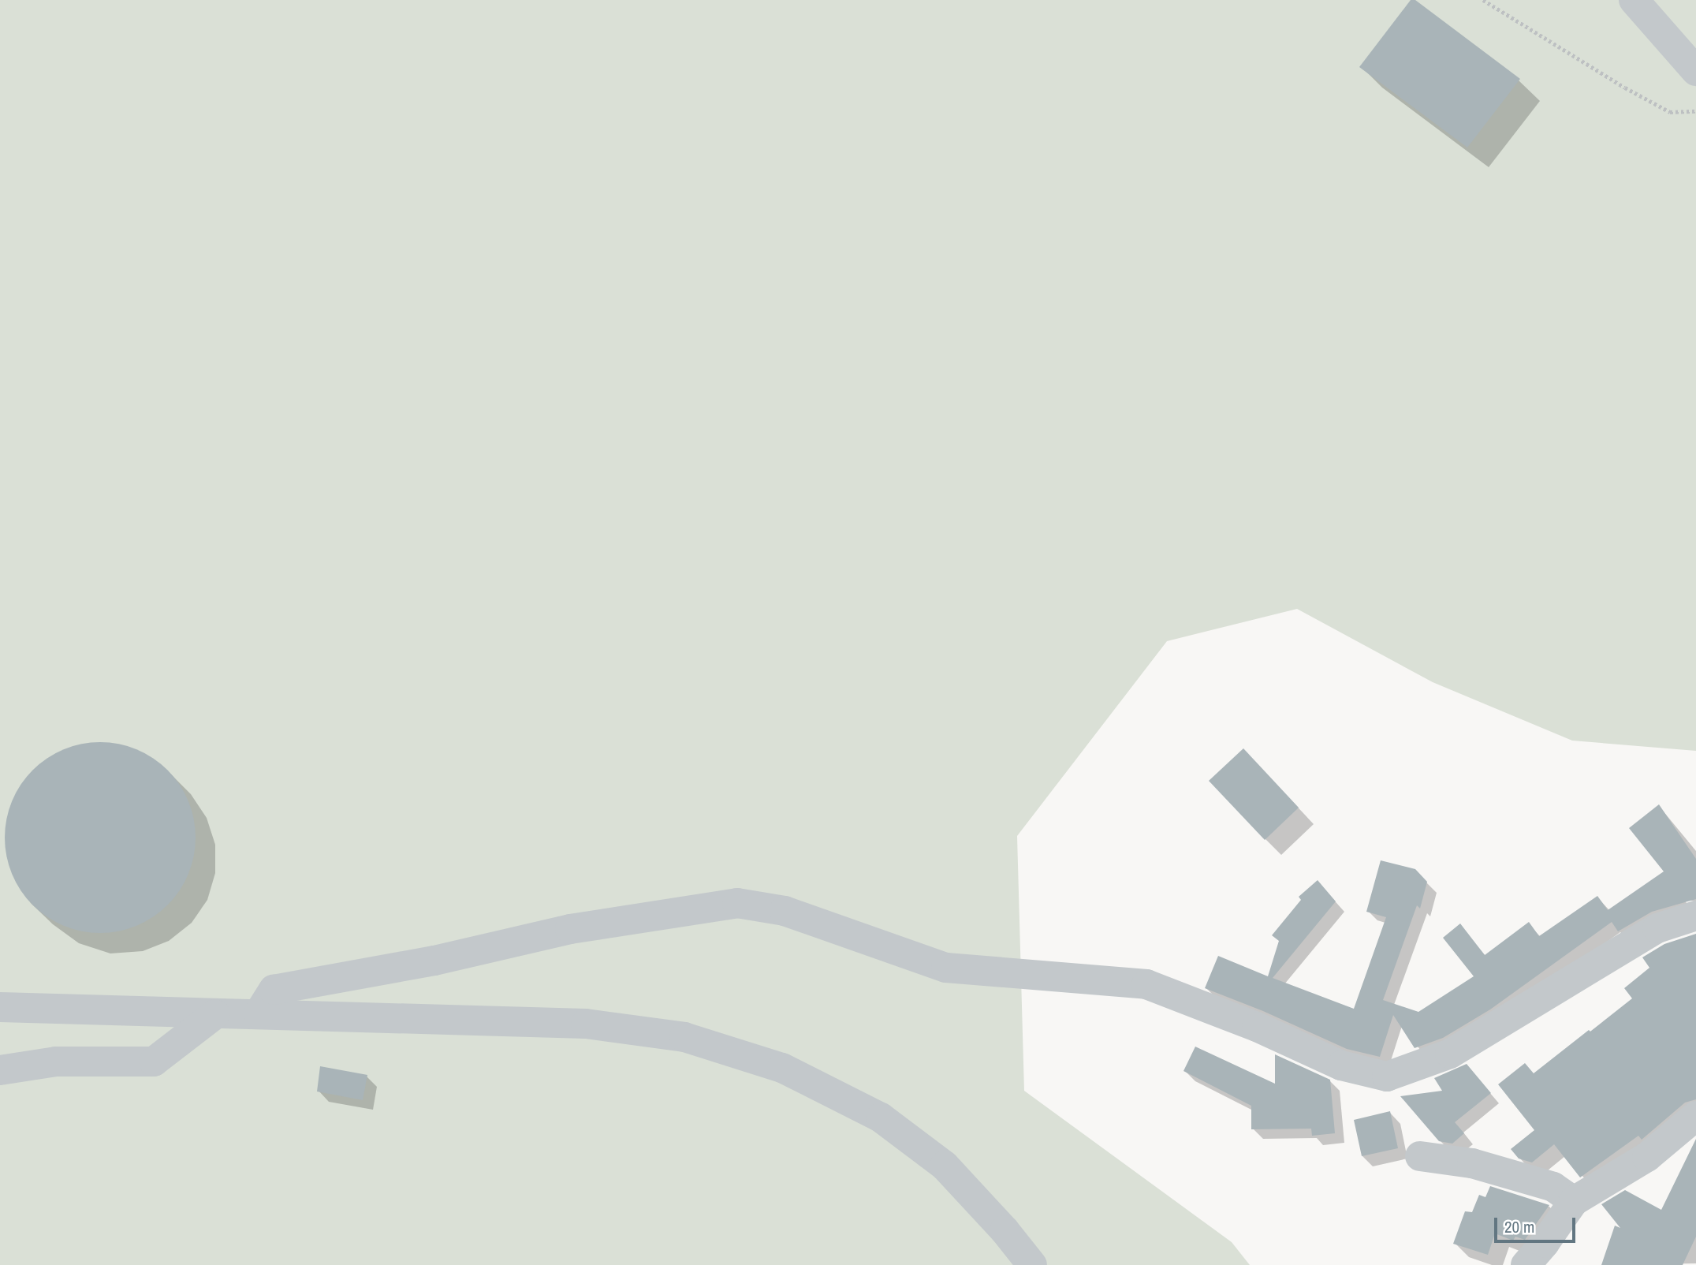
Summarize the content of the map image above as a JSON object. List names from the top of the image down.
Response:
{
  "scale_bar": "20 m"
}
